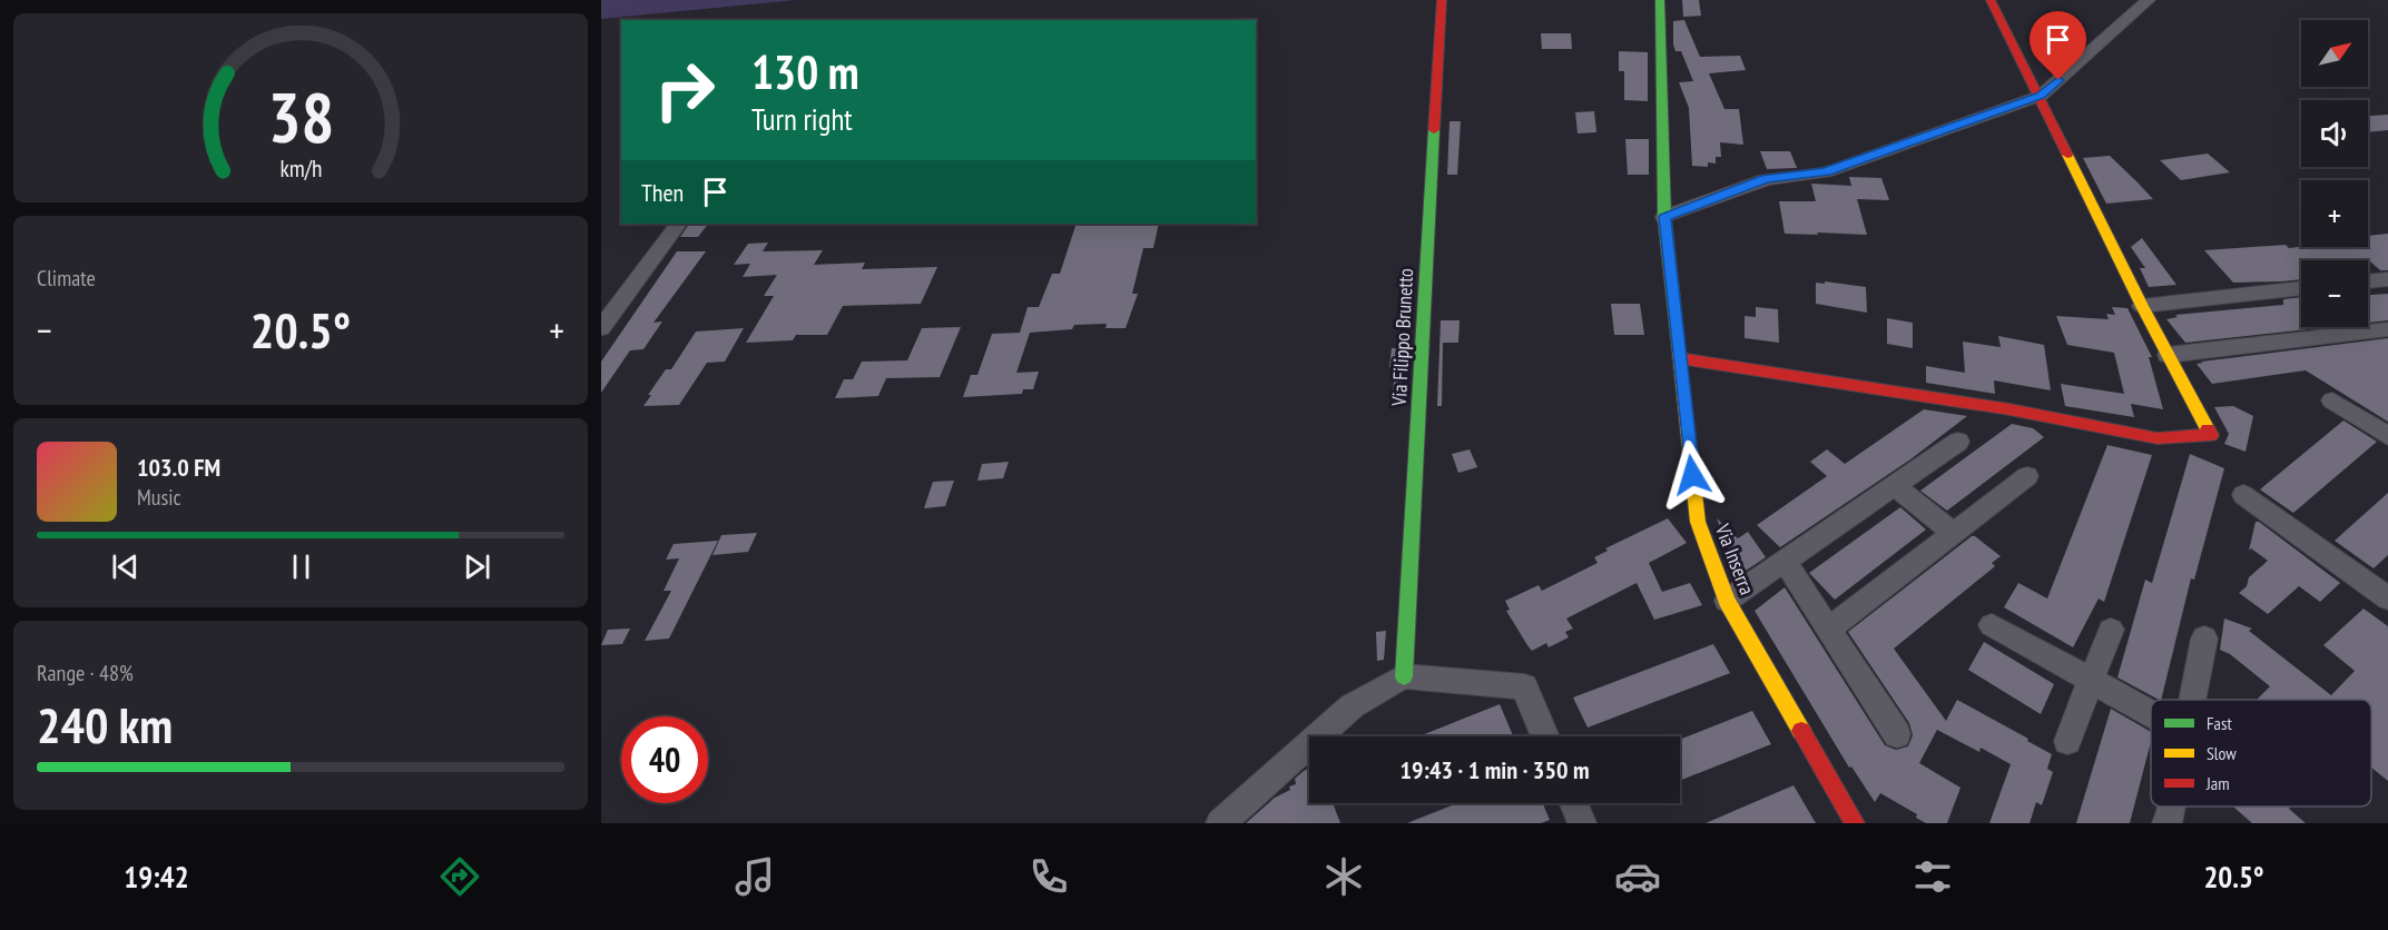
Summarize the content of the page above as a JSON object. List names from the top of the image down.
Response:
{
  "streets": {
    "street": ["Via Filippo Brunetto", "Via Inserra"]
  },
  "legend": ["Fast", "Slow", "Jam"],
  "north": "top right",
  "page": {
    "map_buttons": ["+", "−"],
    "turn": ["130 m", "Turn right"],
    "then": "Then",
    "tile": [
      "Climate",
      ["Range · 48%", "240 km"]
    ],
    "heat": ["−", "20.5°", "+"],
    "song": ["103.0 FM", "Music"],
    "limit": "40",
    "trip": "19:43 · 1 min · 350 m",
    "tabs": ["19:42", "20.5°"],
    "gauge": ["38", "km/h"]
  }
}
